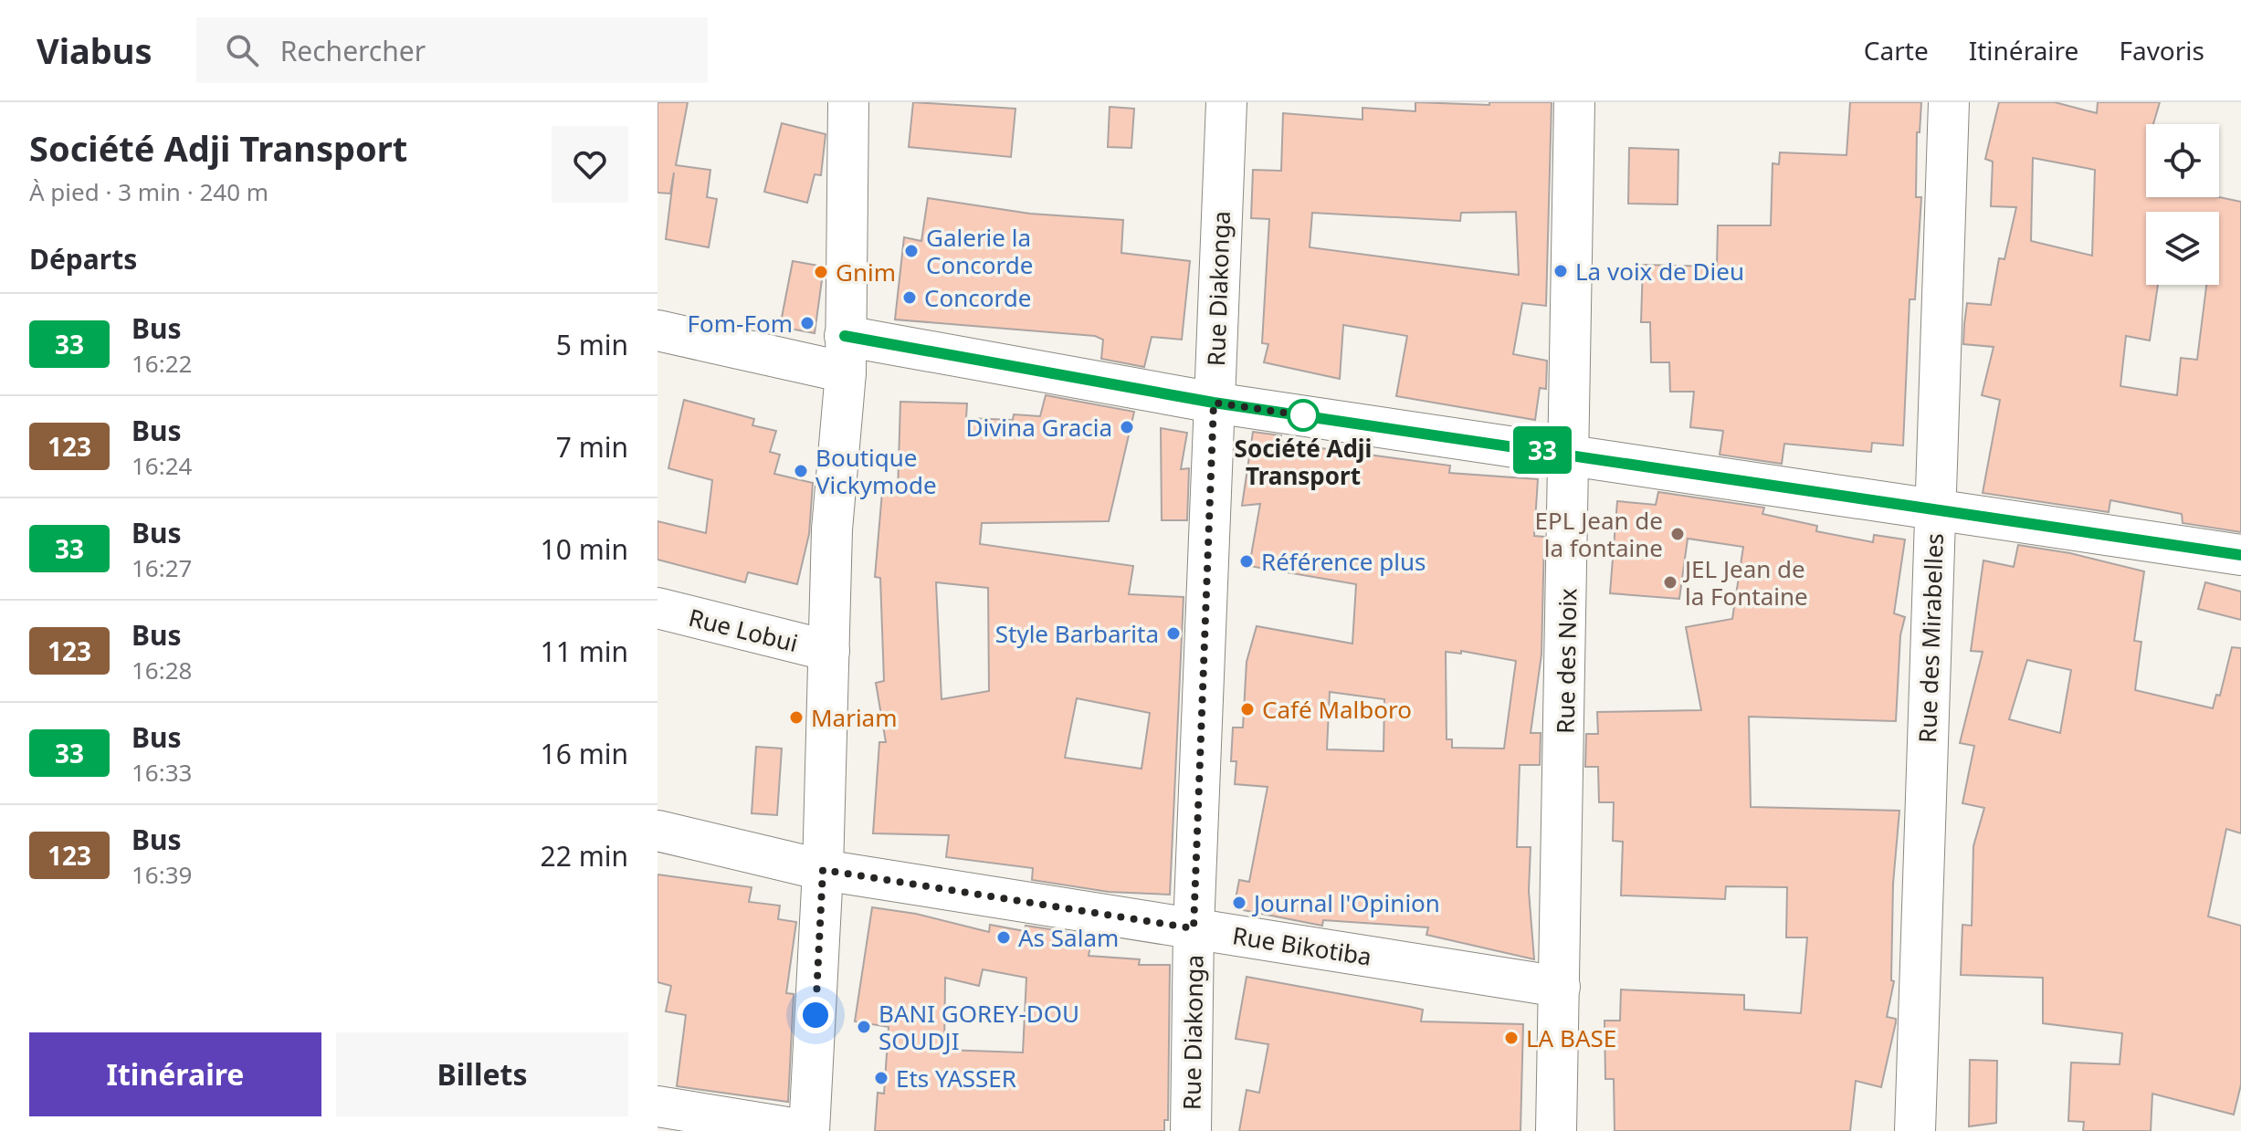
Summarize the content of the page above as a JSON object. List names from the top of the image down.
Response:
{
  "streets": {
    "street": [
      "Rue Diakonga",
      "Rue Lobui",
      "Rue des Mirabelles",
      "Rue des Noix",
      "Rue Bikotiba"
    ]
  },
  "crossings": [
    ["Rue Diakonga", "Rue Bikotiba"],
    ["Rue des Noix", "Rue Bikotiba"]
  ],
  "places": [
    "Galerie la Concorde",
    "La voix de Dieu",
    "Gnim",
    "Concorde",
    "Fom-Fom",
    "Société Adji Transport",
    "Divina Gracia",
    "Boutique Vickymode",
    "EPL Jean de la fontaine",
    "Référence plus",
    "JEL Jean de la Fontaine",
    "Style Barbarita",
    "Café Malboro",
    "Mariam",
    "Journal l'Opinion",
    "As Salam",
    "BANI GOREY-DOU SOUDJI",
    "LA BASE",
    "Ets YASSER"
  ],
  "lines": ["bus line 33"],
  "page": {
    "header": "Viabus",
    "search": "Rechercher",
    "nav": ["Carte", "Itinéraire", "Favoris"],
    "heading": [
      ["Société Adji Transport", "À pied · 3 min · 240 m"],
      "Départs"
    ],
    "on_map": "33",
    "list": [
      {
        "mark": "33",
        "name": "Bus",
        "note": "16:22",
        "value": "5 min"
      },
      {
        "mark": "123",
        "name": "Bus",
        "note": "16:24",
        "value": "7 min"
      },
      {
        "mark": "33",
        "name": "Bus",
        "note": "16:27",
        "value": "10 min"
      },
      {
        "mark": "123",
        "name": "Bus",
        "note": "16:28",
        "value": "11 min"
      },
      {
        "mark": "33",
        "name": "Bus",
        "note": "16:33",
        "value": "16 min"
      },
      {
        "mark": "123",
        "name": "Bus",
        "note": "16:39",
        "value": "22 min"
      }
    ],
    "buttons": ["Itinéraire", "Billets"]
  }
}
